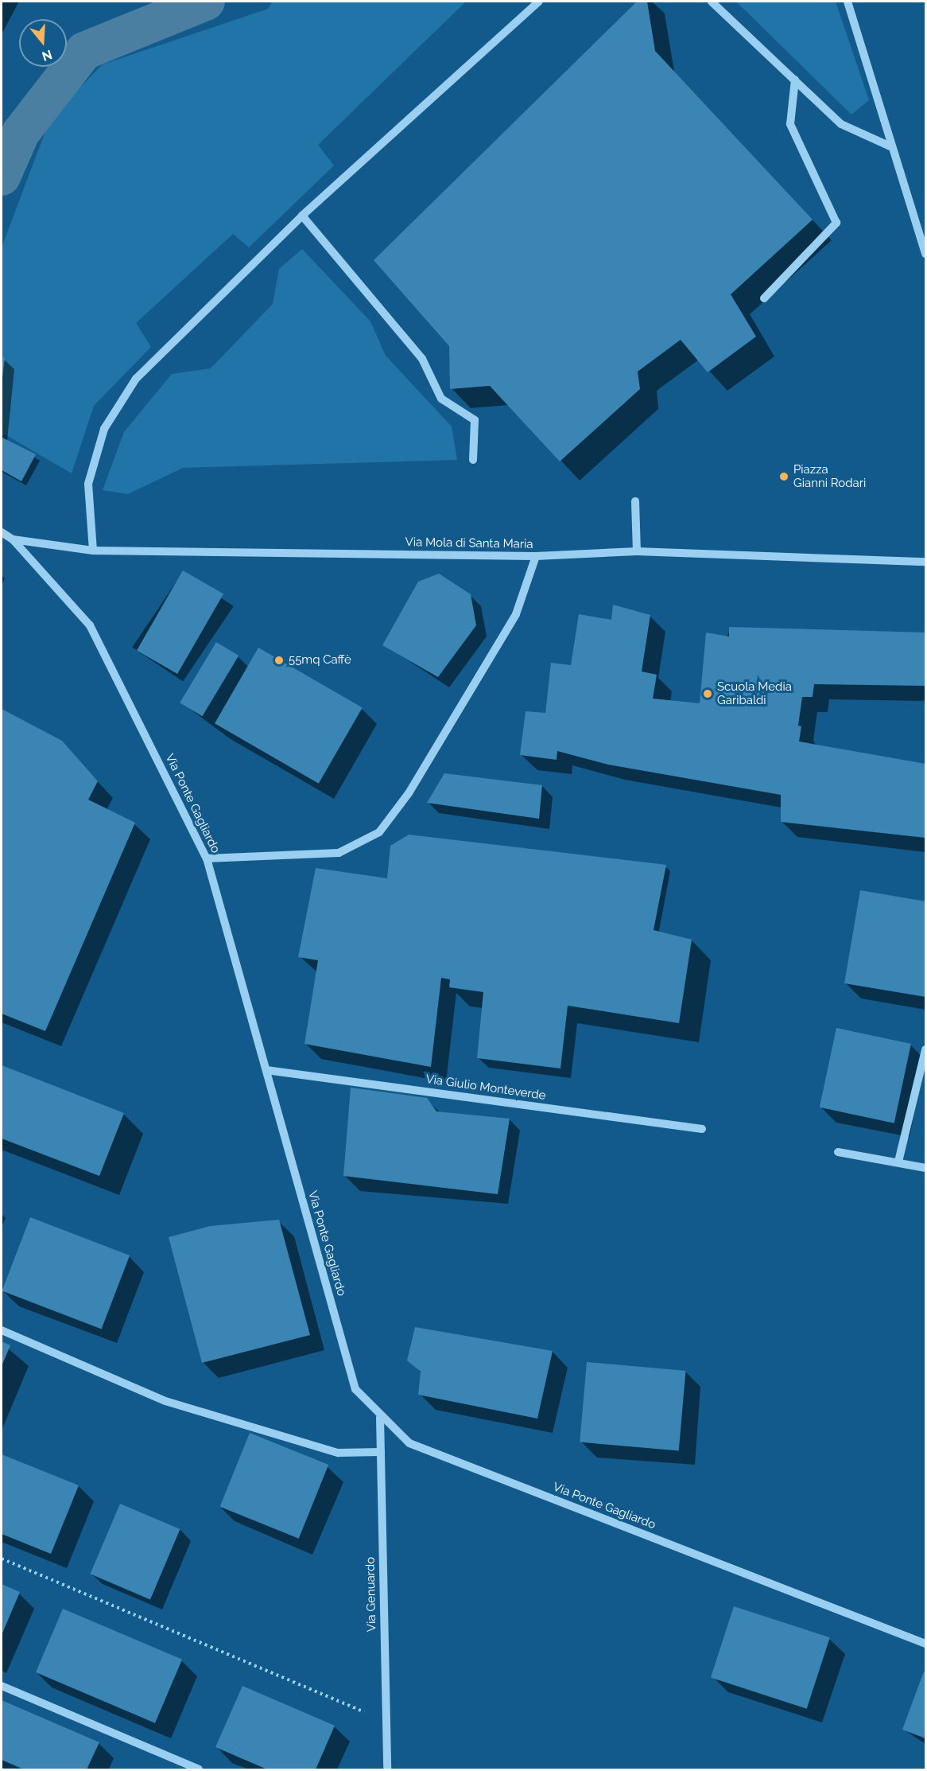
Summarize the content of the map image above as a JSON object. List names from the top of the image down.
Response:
{
  "streets": {
    "street": [
      "Via Mola di Santa Maria",
      "Via Ponte Gagliardo",
      "Via Giulio Monteverde",
      "Via Genuardo"
    ]
  },
  "crossings": [
    ["Via Mola di Santa Maria", "Via Ponte Gagliardo"],
    ["Via Ponte Gagliardo", "Via Giulio Monteverde"],
    ["Via Ponte Gagliardo", "Via Genuardo"]
  ],
  "places": ["Piazza Gianni Rodari", "55mq Caffè", "Scuola Media Garibaldi"],
  "north": "bottom"
}
